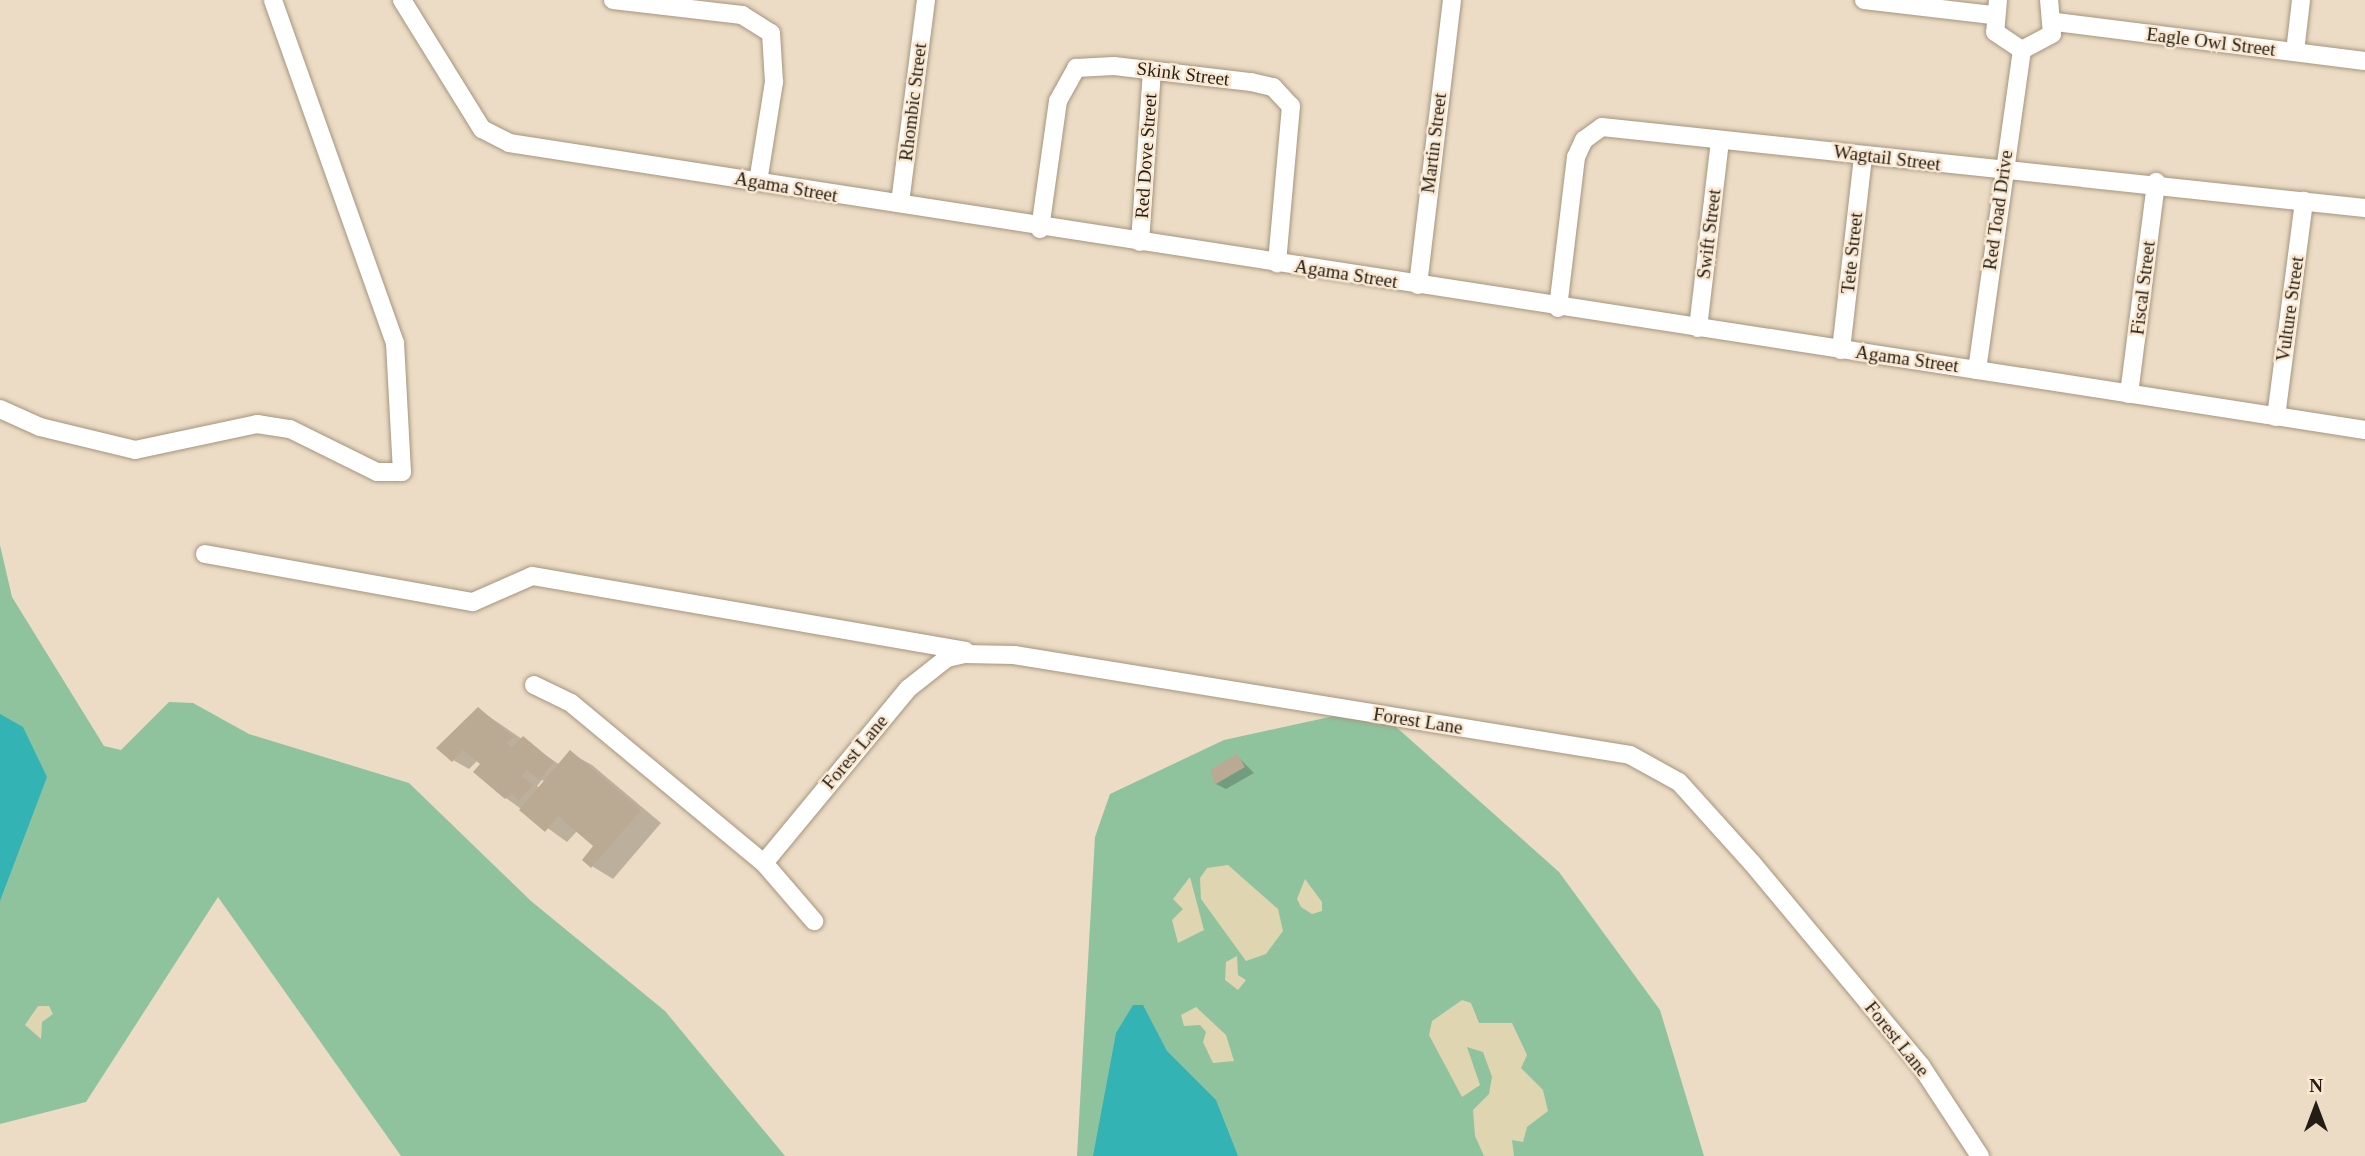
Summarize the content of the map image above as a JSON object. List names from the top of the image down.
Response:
{
  "streets": {
    "street": [
      "Eagle Owl Street",
      "Skink Street",
      "Rhombic Street",
      "Martin Street",
      "Red Dove Street",
      "Wagtail Street",
      "Agama Street",
      "Red Toad Drive",
      "Swift Street",
      "Tete Street",
      "Fiscal Street",
      "Vulture Street",
      "Forest Lane"
    ]
  },
  "crossings": [
    ["Skink Street", "Red Dove Street"],
    ["Skink Street", "Agama Street"],
    ["Rhombic Street", "Agama Street"],
    ["Martin Street", "Agama Street"],
    ["Red Dove Street", "Agama Street"],
    ["Wagtail Street", "Agama Street"],
    ["Wagtail Street", "Red Toad Drive"],
    ["Wagtail Street", "Swift Street"],
    ["Wagtail Street", "Tete Street"],
    ["Wagtail Street", "Fiscal Street"],
    ["Wagtail Street", "Vulture Street"],
    ["Agama Street", "Red Toad Drive"],
    ["Agama Street", "Swift Street"],
    ["Agama Street", "Tete Street"],
    ["Agama Street", "Fiscal Street"],
    ["Agama Street", "Vulture Street"]
  ],
  "north": "top"
}
